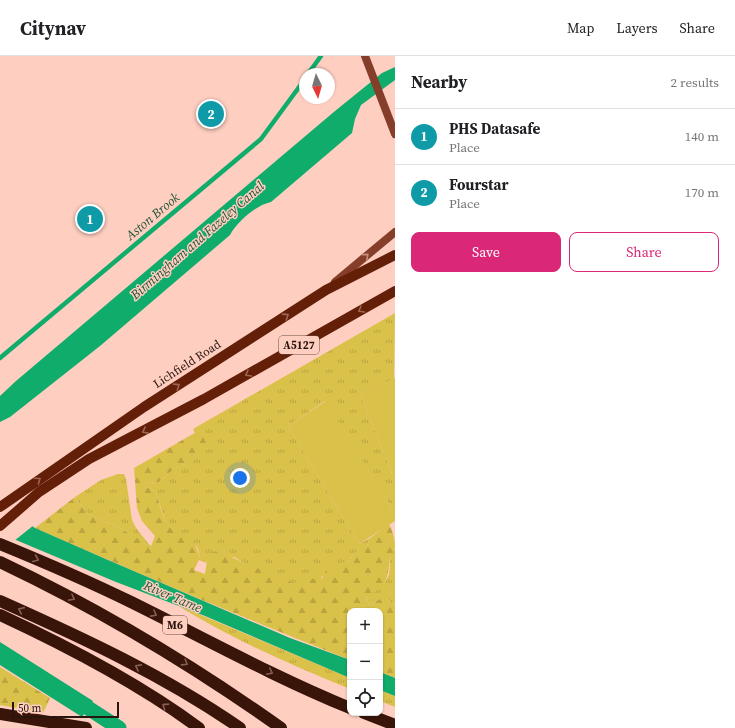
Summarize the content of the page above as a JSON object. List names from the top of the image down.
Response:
{
  "streets": {
    "highway": ["M6"],
    "main road": ["A5127", "Lichfield Road"]
  },
  "water": ["Aston Brook", "Birmingham and Fazeley Canal", "River Tame"],
  "scale_bar": "50 m",
  "north": "bottom",
  "page": {
    "header": "Citynav",
    "nav": ["Map", "Layers", "Share"],
    "heading": ["Nearby", "2 results"],
    "pins": ["2", "1"],
    "list": [
      {
        "mark": "1",
        "name": "PHS Datasafe",
        "note": "Place",
        "value": "140 m"
      },
      {
        "mark": "2",
        "name": "Fourstar",
        "note": "Place",
        "value": "170 m"
      }
    ],
    "buttons": ["Save", "Share"],
    "map_buttons": ["+", "−"],
    "scale": "50 m"
  }
}
